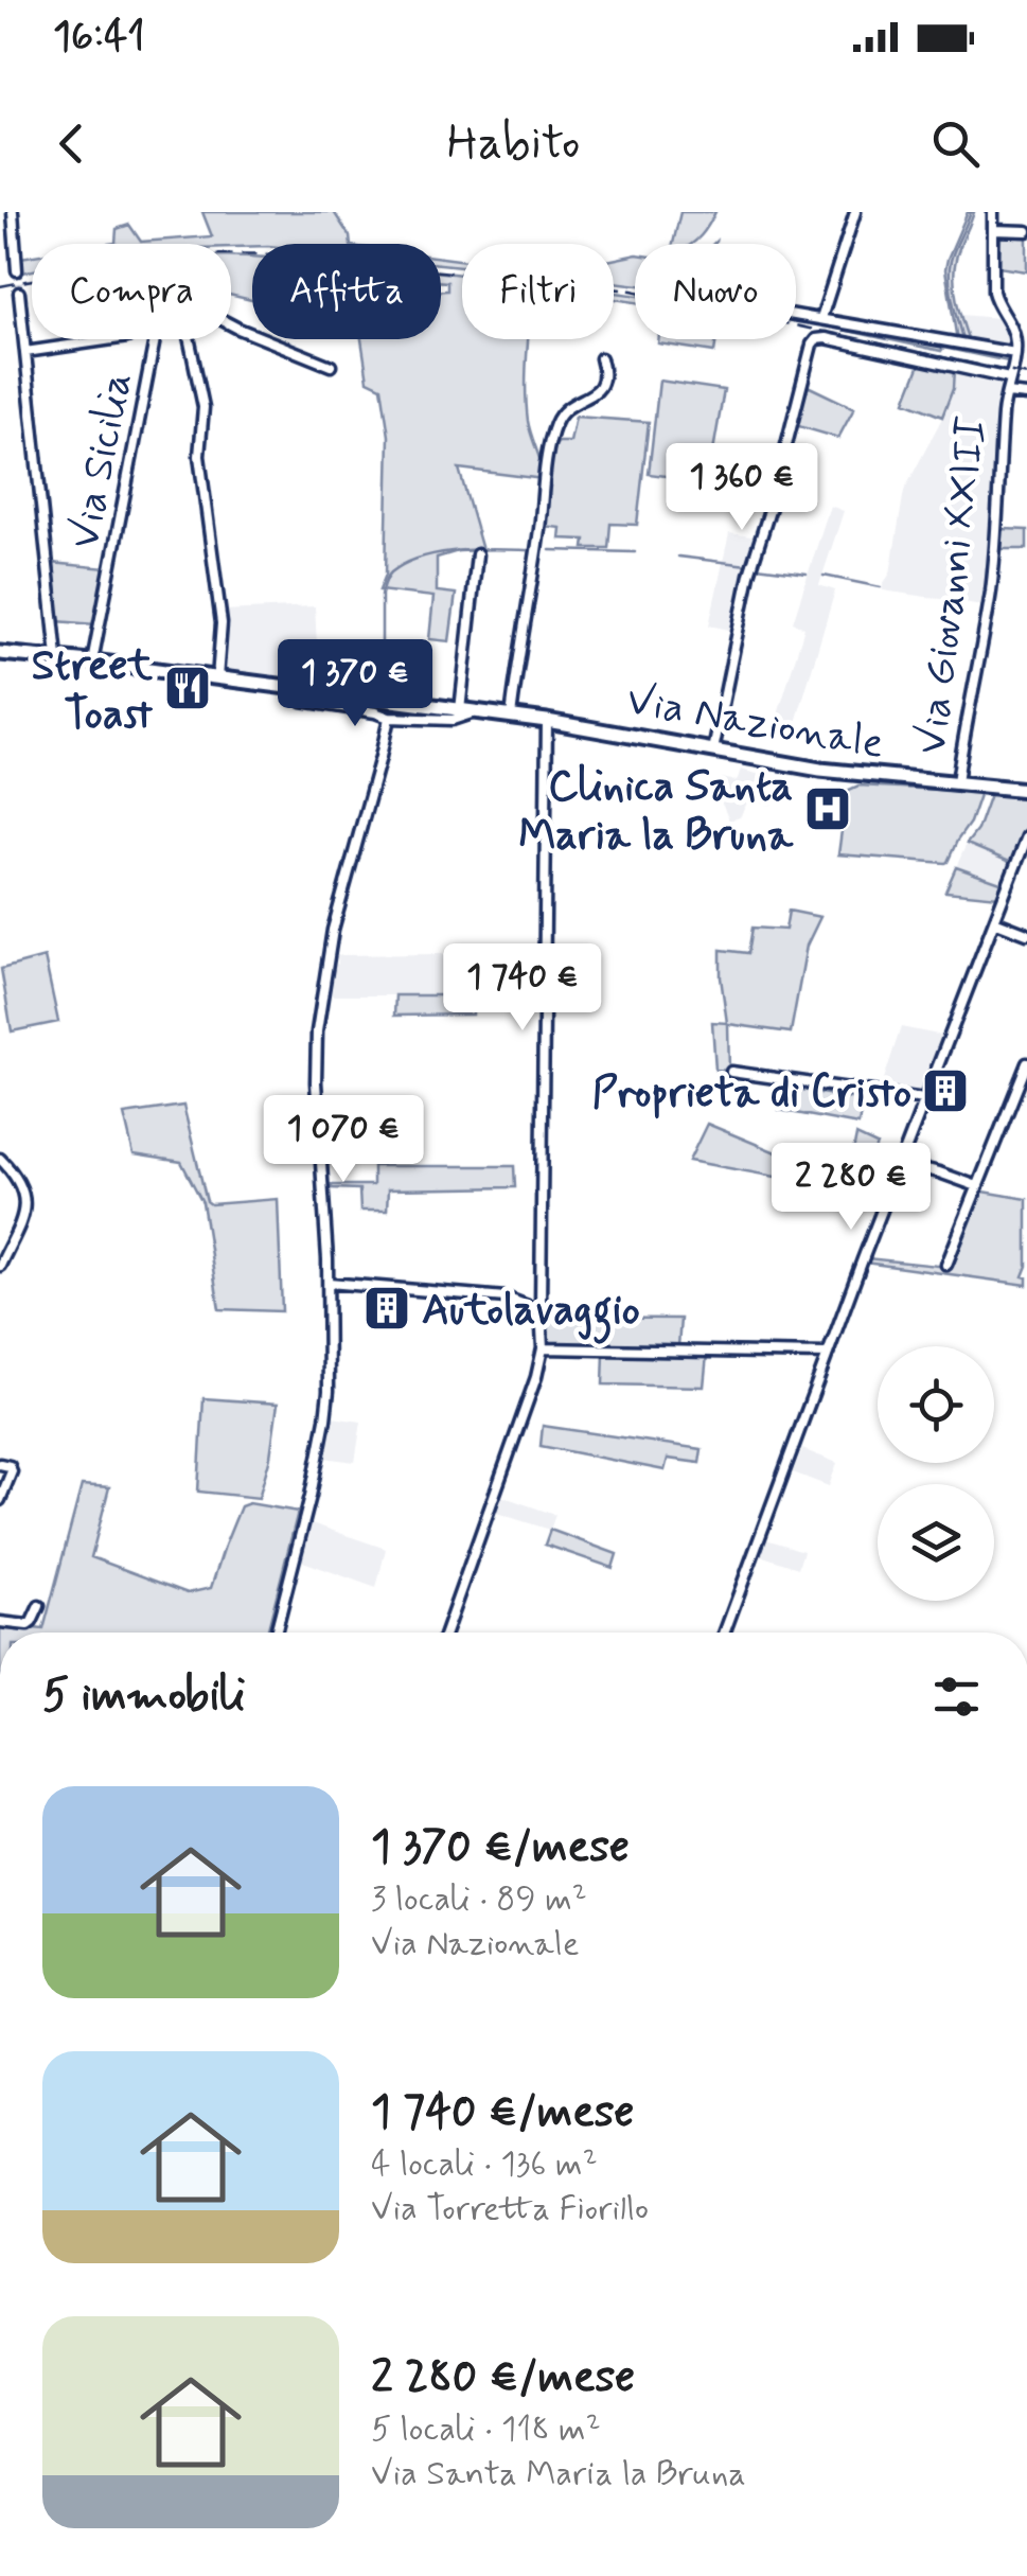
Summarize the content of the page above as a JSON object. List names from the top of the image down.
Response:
{
  "streets": {
    "main road": ["Via Nazionale"],
    "street": ["Via Sicilia", "Via Giovanni XXIII"]
  },
  "crossings": [
    ["Via Sicilia", "Via Nazionale"],
    ["Via Giovanni XXIII", "Via Nazionale"]
  ],
  "places": {
    "restaurant": ["Street Toast"],
    "hospital": ["Clinica Santa Maria la Bruna"],
    "building": ["Proprieta di Cristo", "Autolavaggio"]
  },
  "page": {
    "status": "16:41",
    "header": "Habito",
    "chip": [
      "Compra",
      "Affitta",
      "Filtri",
      "Nuovo"
    ],
    "price": [
      "1 360 €",
      "1 370 €",
      "1 740 €",
      "1 070 €",
      "2 280 €"
    ],
    "heading": "5 immobili",
    "list": [
      {
        "name": "1 370 €/mese",
        "note": "3 locali · 89 m² · Via Nazionale"
      },
      {
        "name": "1 740 €/mese",
        "note": "4 locali · 136 m² · Via Torretta Fiorillo"
      },
      {
        "name": "2 280 €/mese",
        "note": "5 locali · 118 m² · Via Santa Maria la Bruna"
      }
    ]
  }
}
